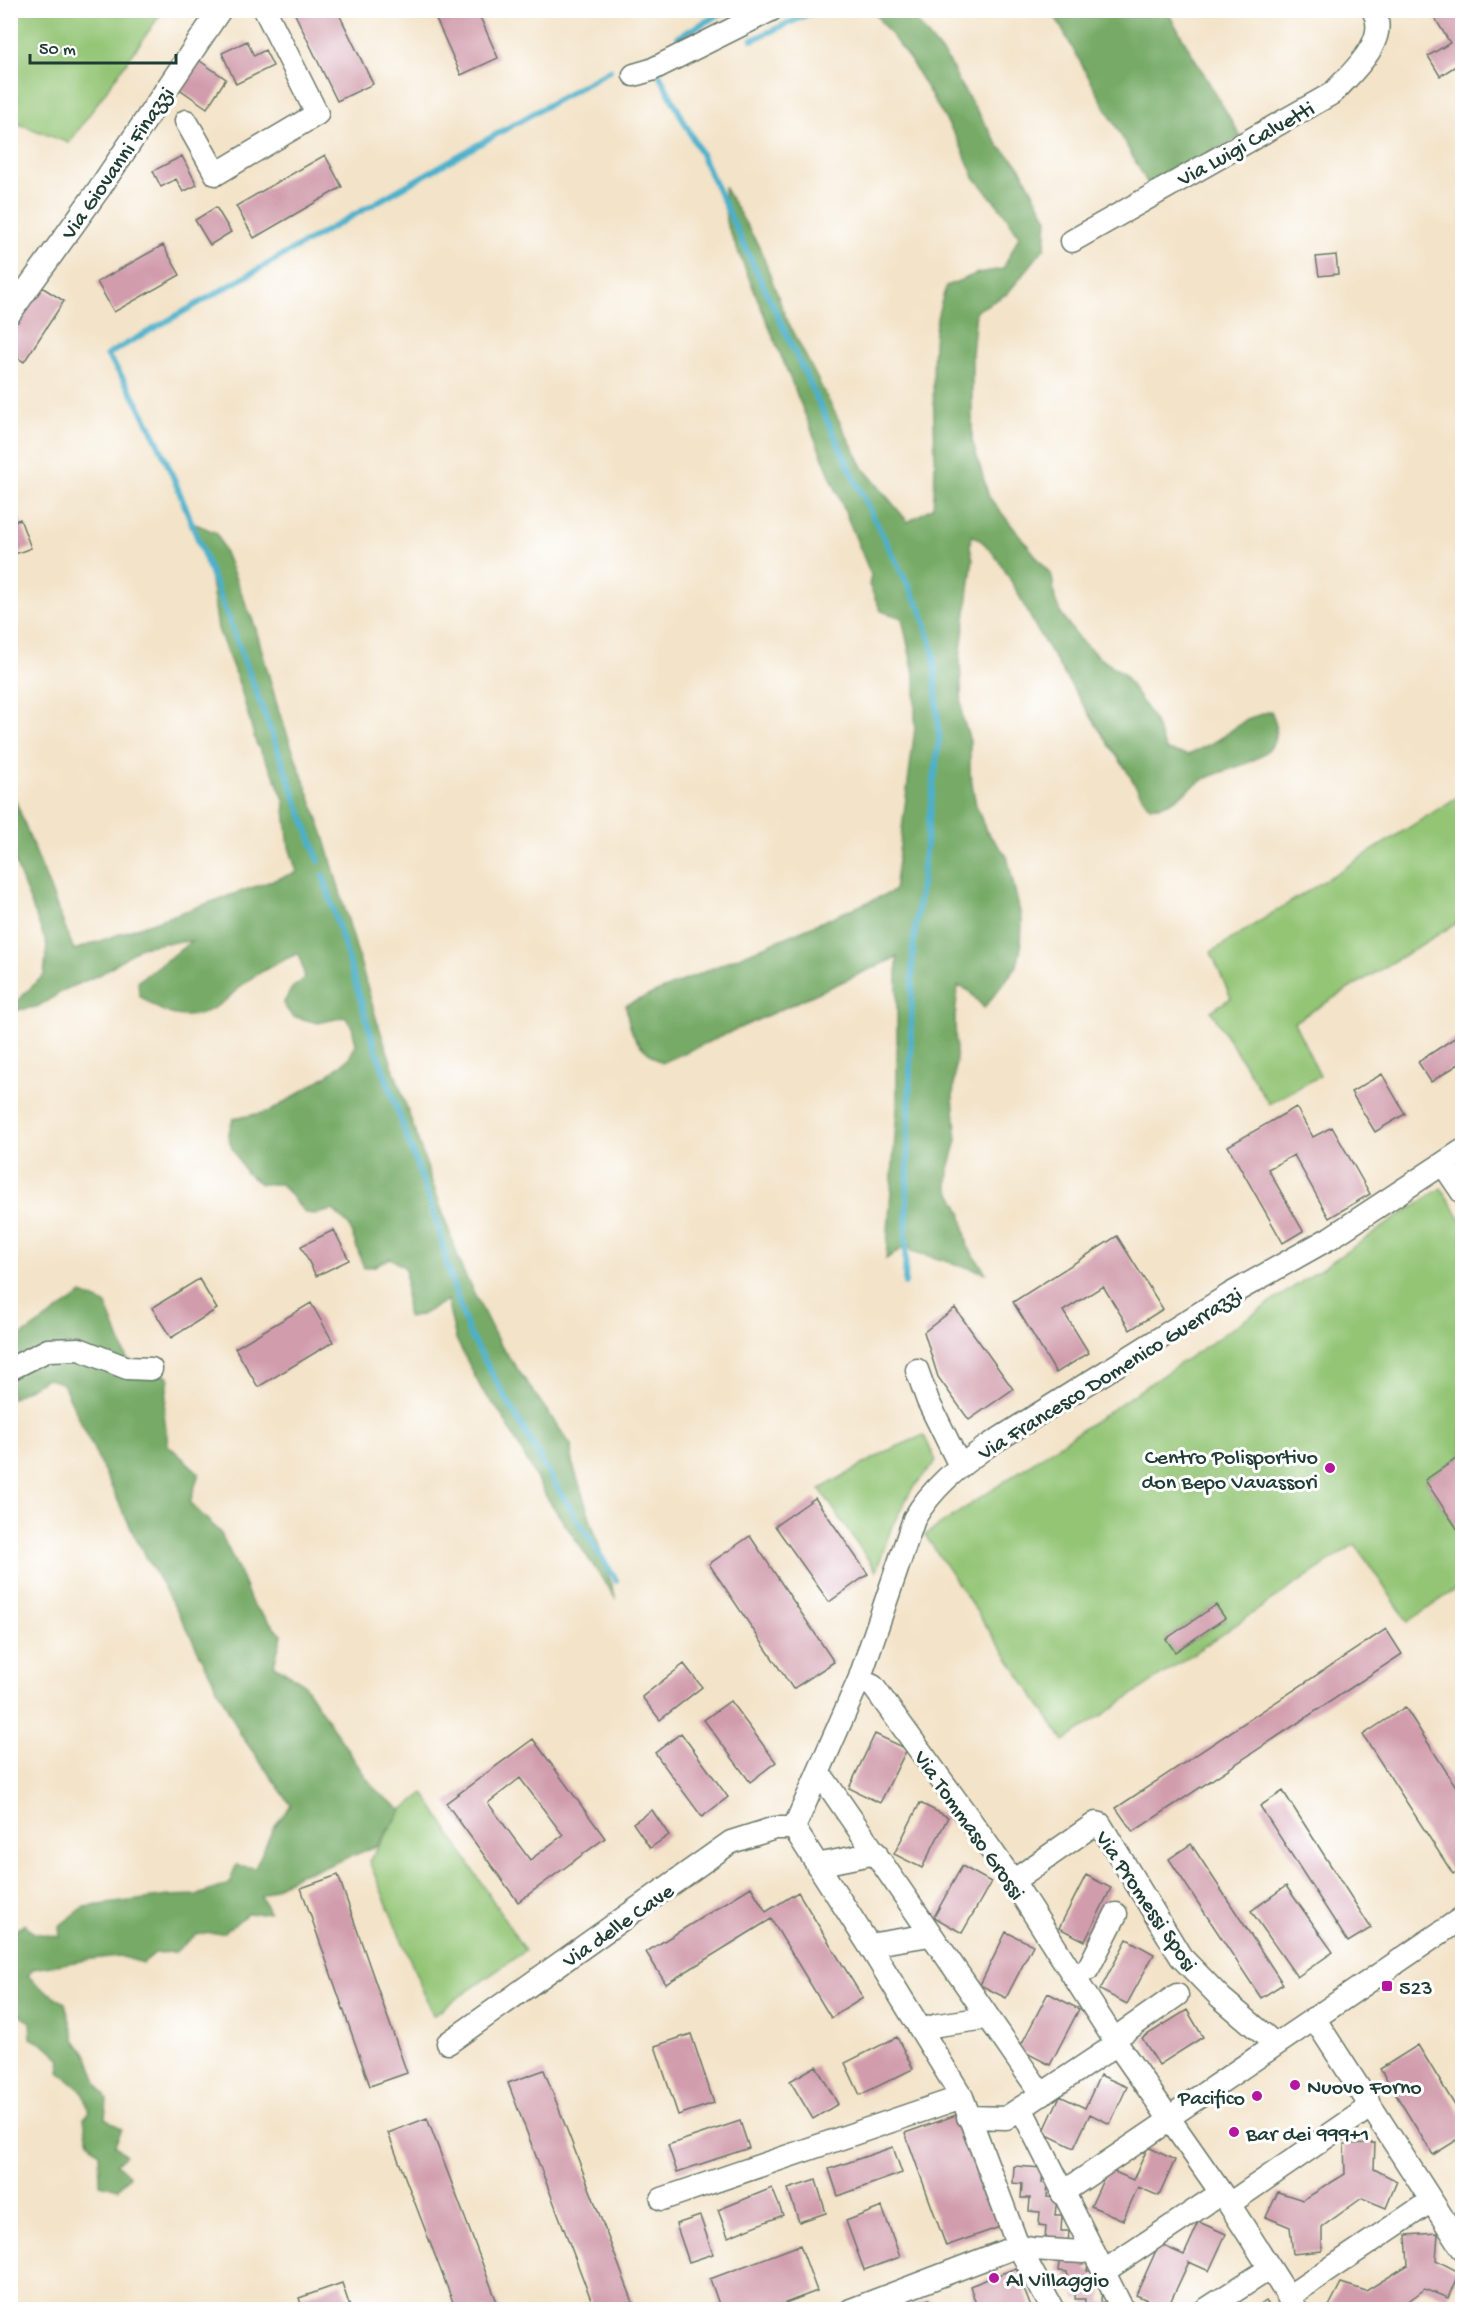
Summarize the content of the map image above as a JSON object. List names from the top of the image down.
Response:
{
  "streets": {
    "street": [
      "Via Luigi Calvetti",
      "Via Giovanni Finazzi",
      "Via Francesco Domenico Guerrazzi",
      "Via Tommaso Grossi",
      "Via Promessi Sposi",
      "Via delle Cave"
    ]
  },
  "crossings": [
    ["Via Francesco Domenico Guerrazzi", "Via Tommaso Grossi"],
    ["Via Tommaso Grossi", "Via Promessi Sposi"]
  ],
  "places": {
    "other": [
      "Centro Polisportivo don Bepo Vavassori",
      "Nuovo Forno",
      "Pacifico",
      "Bar dei 999+1",
      "Al Villaggio"
    ],
    "transit": ["523"]
  },
  "scale_bar": "50 m"
}
